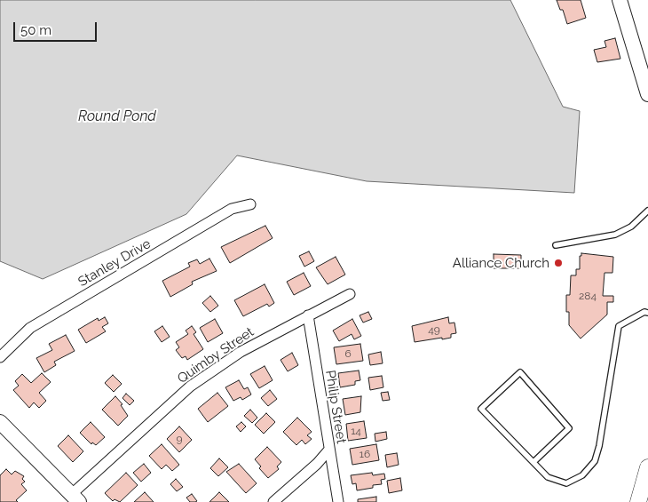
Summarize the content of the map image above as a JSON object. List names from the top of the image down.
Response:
{
  "streets": {
    "street": ["Stanley Drive", "Quimby Street", "Philip Street"]
  },
  "crossings": [
    ["Quimby Street", "Philip Street"]
  ],
  "water": ["Round Pond"],
  "places": ["Alliance Church"],
  "house_numbers": [
    "284",
    "49",
    "6",
    "14",
    "9",
    "16"
  ],
  "scale_bar": "50 m"
}
